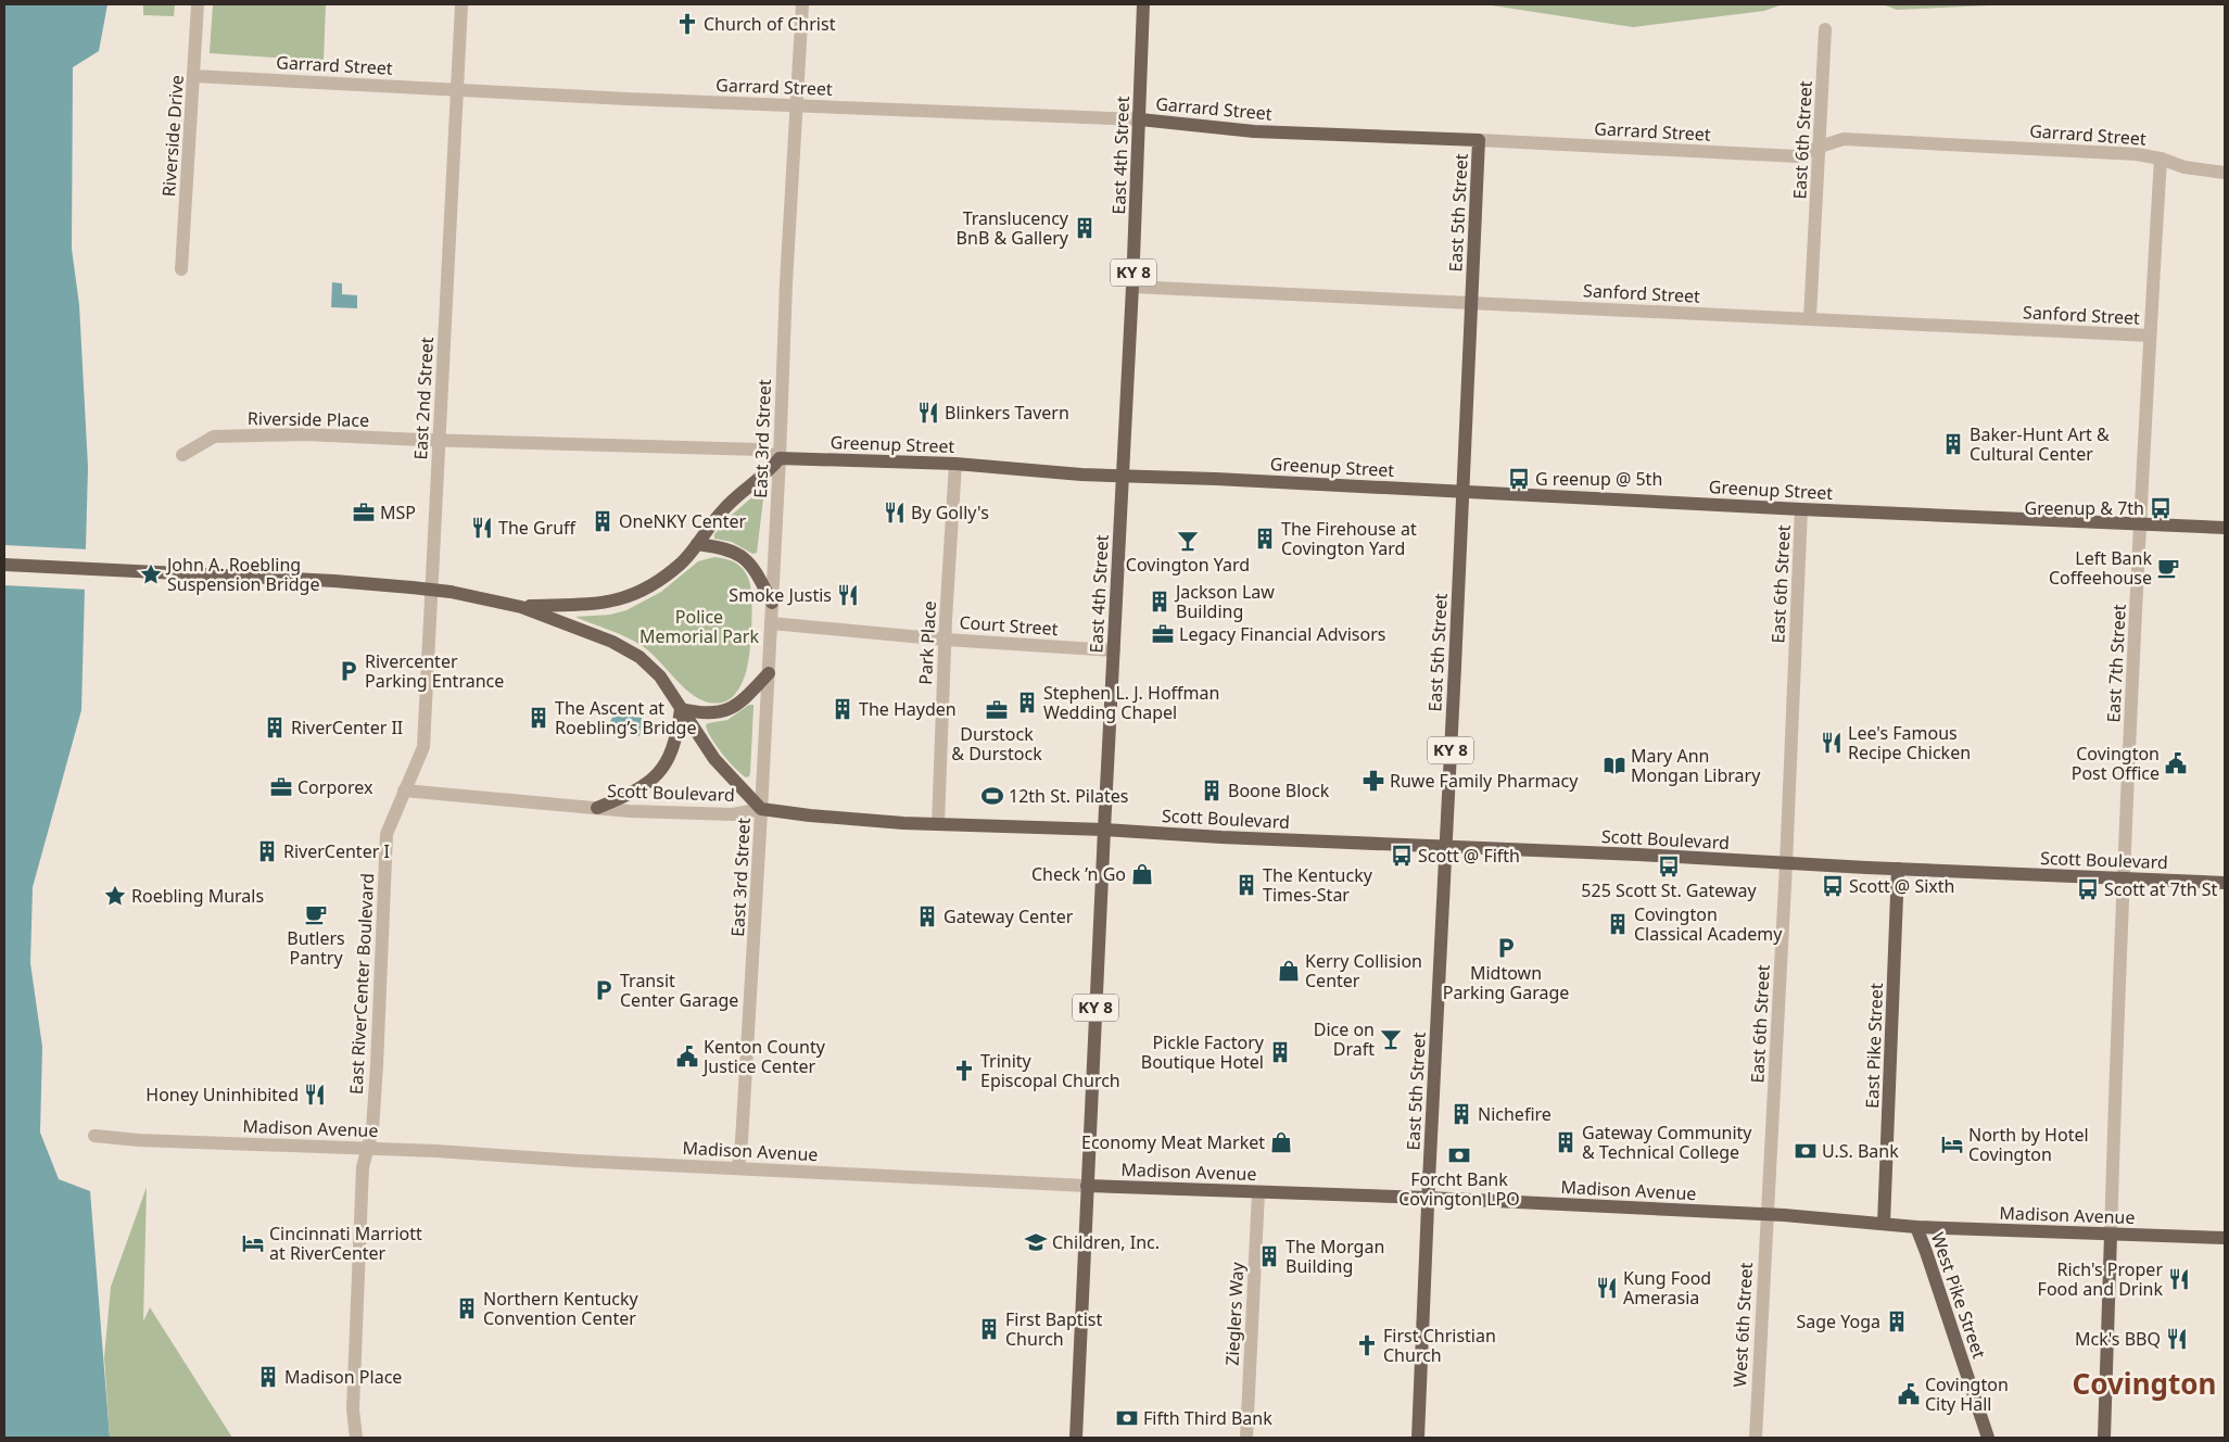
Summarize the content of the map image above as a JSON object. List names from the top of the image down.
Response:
{
  "streets": {
    "main road": [
      "Garrard Street",
      "East 4th Street",
      "East 5th Street",
      "KY 8",
      "Greenup Street",
      "Scott Boulevard",
      "East Pike Street",
      "Madison Avenue",
      "West Pike Street"
    ],
    "street": [
      "Riverside Drive",
      "East 6th Street",
      "Sanford Street",
      "East 2nd Street",
      "Riverside Place",
      "East 3rd Street",
      "Court Street",
      "Park Place",
      "East 7th Street",
      "East RiverCenter Boulevard",
      "Zieglers Way",
      "West 6th Street"
    ]
  },
  "crossings": [
    ["Garrard Street", "Riverside Drive"],
    ["Garrard Street", "East 6th Street"],
    ["Garrard Street", "East 4th Street"],
    ["Garrard Street", "East 5th Street"],
    ["Garrard Street", "East 2nd Street"],
    ["Garrard Street", "East 3rd Street"],
    ["Garrard Street", "East 7th Street"],
    ["East 6th Street", "Sanford Street"],
    ["East 6th Street", "Greenup Street"],
    ["East 6th Street", "Scott Boulevard"],
    ["East 6th Street", "Madison Avenue"],
    ["East 6th Street", "West 6th Street"],
    ["East 4th Street", "KY 8"],
    ["East 4th Street", "Sanford Street"],
    ["East 4th Street", "Greenup Street"],
    ["East 4th Street", "Court Street"],
    ["East 4th Street", "Scott Boulevard"],
    ["East 4th Street", "Madison Avenue"],
    ["East 5th Street", "KY 8"],
    ["East 5th Street", "Sanford Street"],
    ["East 5th Street", "Greenup Street"],
    ["East 5th Street", "Scott Boulevard"],
    ["East 5th Street", "Madison Avenue"],
    ["KY 8", "Madison Avenue"],
    ["Sanford Street", "East 7th Street"],
    ["East 2nd Street", "Riverside Place"],
    ["East 2nd Street", "Greenup Street"],
    ["East 2nd Street", "Scott Boulevard"],
    ["East 2nd Street", "East RiverCenter Boulevard"],
    ["Riverside Place", "Greenup Street"],
    ["East 3rd Street", "Greenup Street"],
    ["East 3rd Street", "Court Street"],
    ["East 3rd Street", "Scott Boulevard"],
    ["East 3rd Street", "Madison Avenue"],
    ["Greenup Street", "Park Place"],
    ["Greenup Street", "East 7th Street"],
    ["Court Street", "Park Place"],
    ["Park Place", "Scott Boulevard"],
    ["East 7th Street", "Scott Boulevard"],
    ["East 7th Street", "Madison Avenue"],
    ["Scott Boulevard", "East RiverCenter Boulevard"],
    ["Scott Boulevard", "East Pike Street"],
    ["East RiverCenter Boulevard", "Madison Avenue"],
    ["East Pike Street", "Madison Avenue"],
    ["Madison Avenue", "West Pike Street"],
    ["Madison Avenue", "Zieglers Way"],
    ["Madison Avenue", "West 6th Street"]
  ],
  "districts": ["Covington"],
  "parks": ["Police Memorial Park"],
  "places": {
    "church": ["Church of Christ", "Trinity Episcopal Church", "First Christian Church"],
    "building": [
      "Translucency BnB & Gallery",
      "Baker-Hunt Art & Cultural Center",
      "OneNKY Center",
      "The Firehouse at Covington Yard",
      "Jackson Law Building",
      "Stephen L. J. Hoffman Wedding Chapel",
      "The Hayden",
      "The Ascent at Roebling’s Bridge",
      "RiverCenter II",
      "Boone Block",
      "RiverCenter I",
      "The Kentucky Times-Star",
      "Gateway Center",
      "Covington Classical Academy",
      "Pickle Factory Boutique Hotel",
      "Nichefire",
      "Gateway Community & Technical College",
      "The Morgan Building",
      "Northern Kentucky Convention Center",
      "Sage Yoga",
      "First Baptist Church",
      "Madison Place"
    ],
    "restaurant": [
      "Blinkers Tavern",
      "By Golly's",
      "The Gruff",
      "Smoke Justis",
      "Lee's Famous Recipe Chicken",
      "Honey Uninhibited",
      "Rich's Proper Food and Drink",
      "Kung Food Amerasia",
      "Mck's BBQ"
    ],
    "bus stop": [
      "G reenup @ 5th",
      "Greenup & 7th",
      "Scott @ Fifth",
      "525 Scott St. Gateway",
      "Scott @ Sixth",
      "Scott at 7th St"
    ],
    "office": [
      "MSP",
      "Legacy Financial Advisors",
      "Durstock & Durstock",
      "Corporex"
    ],
    "bar": ["Covington Yard", "Dice on Draft"],
    "cafe": ["Left Bank Coffeehouse", "Butlers Pantry"],
    "place": ["John A. Roebling Suspension Bridge", "Roebling Murals"],
    "parking": ["Rivercenter Parking Entrance", "Midtown Parking Garage", "Transit Center Garage"],
    "public building": ["Covington Post Office", "Kenton County Justice Center", "Covington City Hall"],
    "library": ["Mary Ann Mongan Library"],
    "pharmacy": ["Ruwe Family Pharmacy"],
    "sports": ["12th St. Pilates"],
    "shop": ["Check ’n Go", "Kerry Collision Center", "Economy Meat Market"],
    "hotel": ["North by Hotel Covington", "Cincinnati Marriott at RiverCenter"],
    "bank": ["U.S. Bank", "Forcht Bank Covington LPO", "Fifth Third Bank"],
    "school or university": ["Children, Inc."]
  }
}
